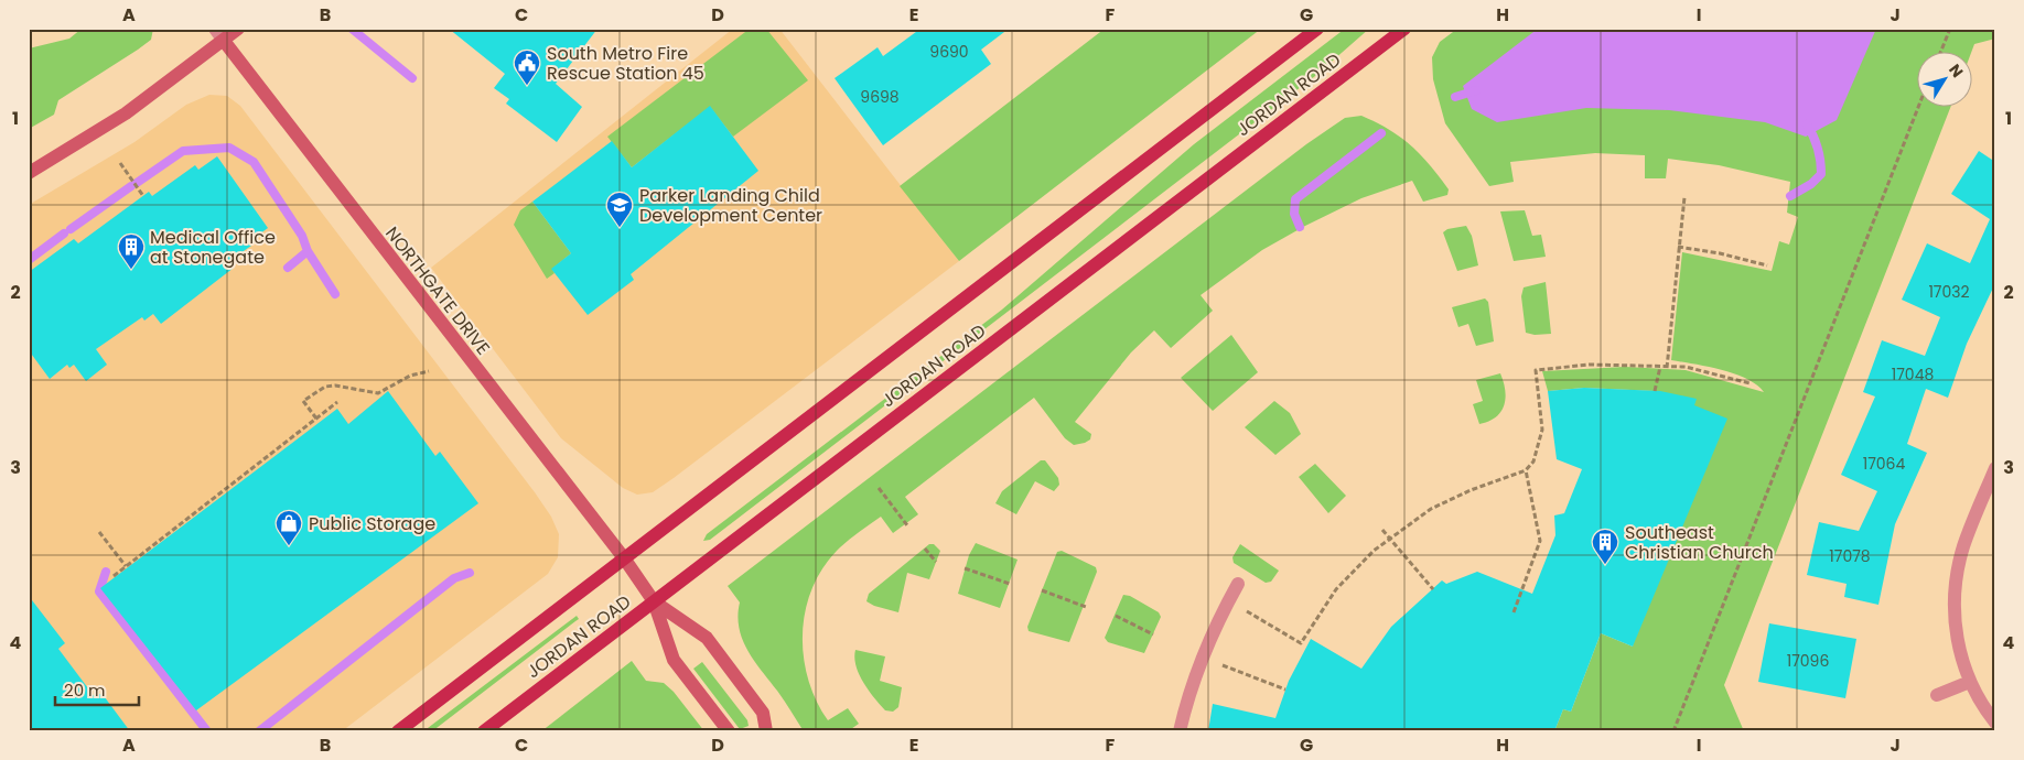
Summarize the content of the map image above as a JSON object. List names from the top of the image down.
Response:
{
  "streets": {
    "main road": ["JORDAN ROAD"],
    "street": ["NORTHGATE DRIVE"]
  },
  "crossings": [
    ["JORDAN ROAD", "NORTHGATE DRIVE"]
  ],
  "places": {
    "public building": ["South Metro Fire Rescue Station 45"],
    "school or university": ["Parker Landing Child Development Center"],
    "building": ["Medical Office at Stonegate", "Southeast Christian Church"],
    "shop": ["Public Storage"]
  },
  "house_numbers": [
    "9690",
    "9698",
    "17032",
    "17048",
    "17064",
    "17078",
    "17096"
  ],
  "scale_bar": "20 m",
  "north": "top right",
  "grid": {
    "columns": [
      "A",
      "B",
      "C",
      "D",
      "E",
      "F",
      "G",
      "H",
      "I",
      "J"
    ],
    "rows": [
      "1",
      "2",
      "3",
      "4"
    ]
  }
}
